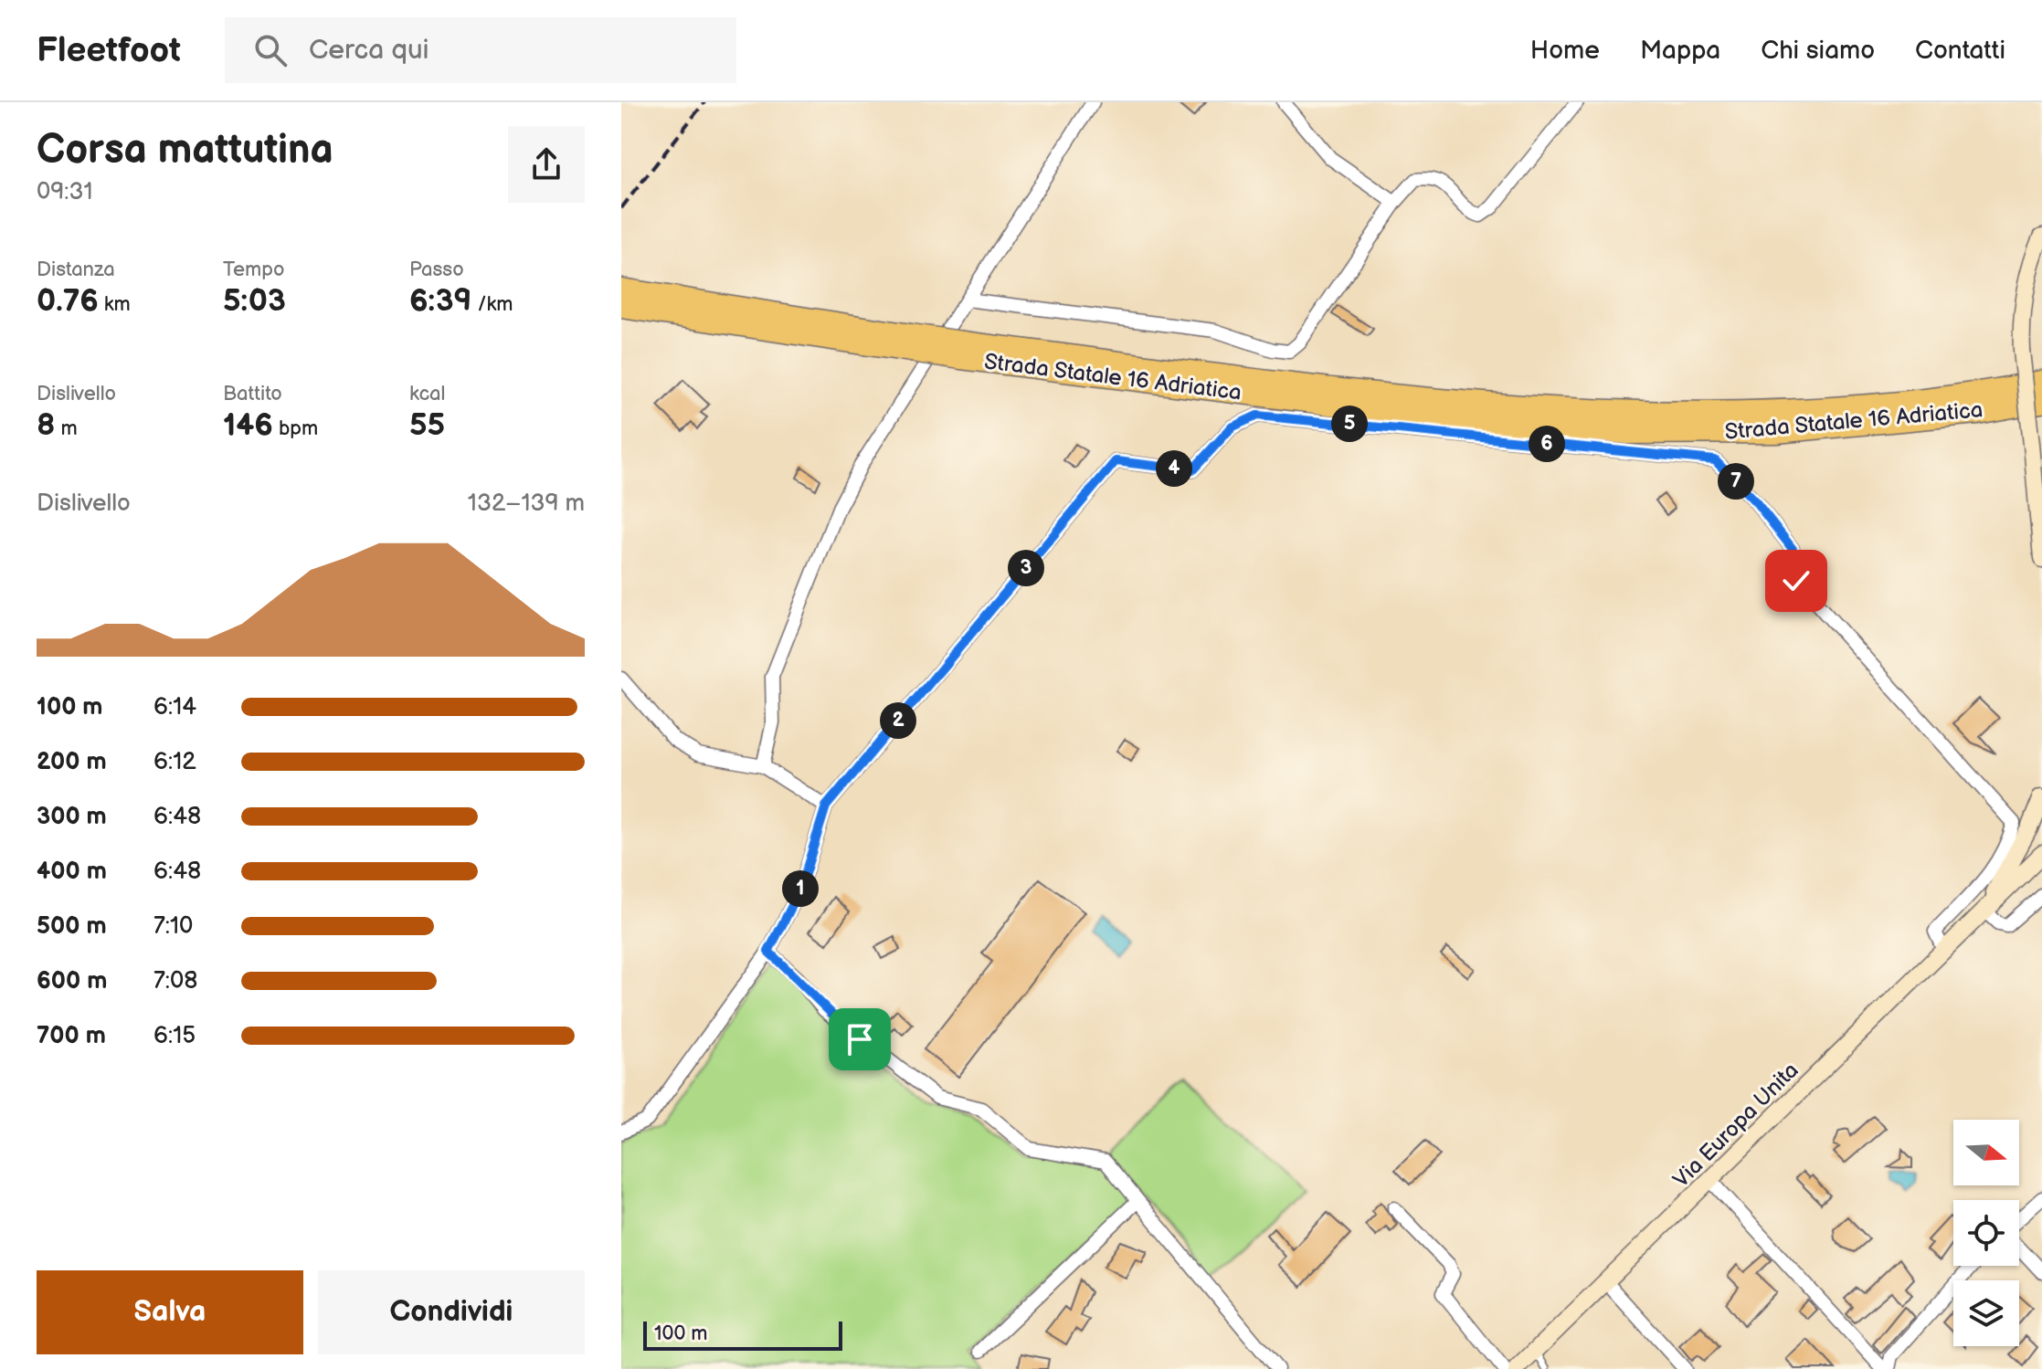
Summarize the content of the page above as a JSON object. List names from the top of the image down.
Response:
{
  "streets": {
    "highway": ["Strada Statale 16 Adriatica"],
    "street": ["Via Europa Unita"]
  },
  "scale_bar": "100 m",
  "north": "right",
  "page": {
    "header": "Fleetfoot",
    "search": "Cerca qui",
    "nav": [
      "Home",
      "Mappa",
      "Chi siamo",
      "Contatti"
    ],
    "heading": ["Corsa mattutina", "09:31"],
    "stats": [
      ["Distanza", "0.76 km"],
      ["Tempo", "5:03"],
      ["Passo", "6:39 /km"],
      ["Dislivello", "8 m"],
      ["Battito", "146 bpm"],
      ["kcal", "55"]
    ],
    "pins": [
      "5",
      "6",
      "4",
      "7",
      "3",
      "2",
      "1"
    ],
    "chart": ["Dislivello", "132–139 m"],
    "list": [
      {
        "name": "100 m",
        "note": "6:14"
      },
      {
        "name": "200 m",
        "note": "6:12"
      },
      {
        "name": "300 m",
        "note": "6:48"
      },
      {
        "name": "400 m",
        "note": "6:48"
      },
      {
        "name": "500 m",
        "note": "7:10"
      },
      {
        "name": "600 m",
        "note": "7:08"
      },
      {
        "name": "700 m",
        "note": "6:15"
      }
    ],
    "buttons": ["Salva", "Condividi"],
    "scale": "100 m"
  }
}
